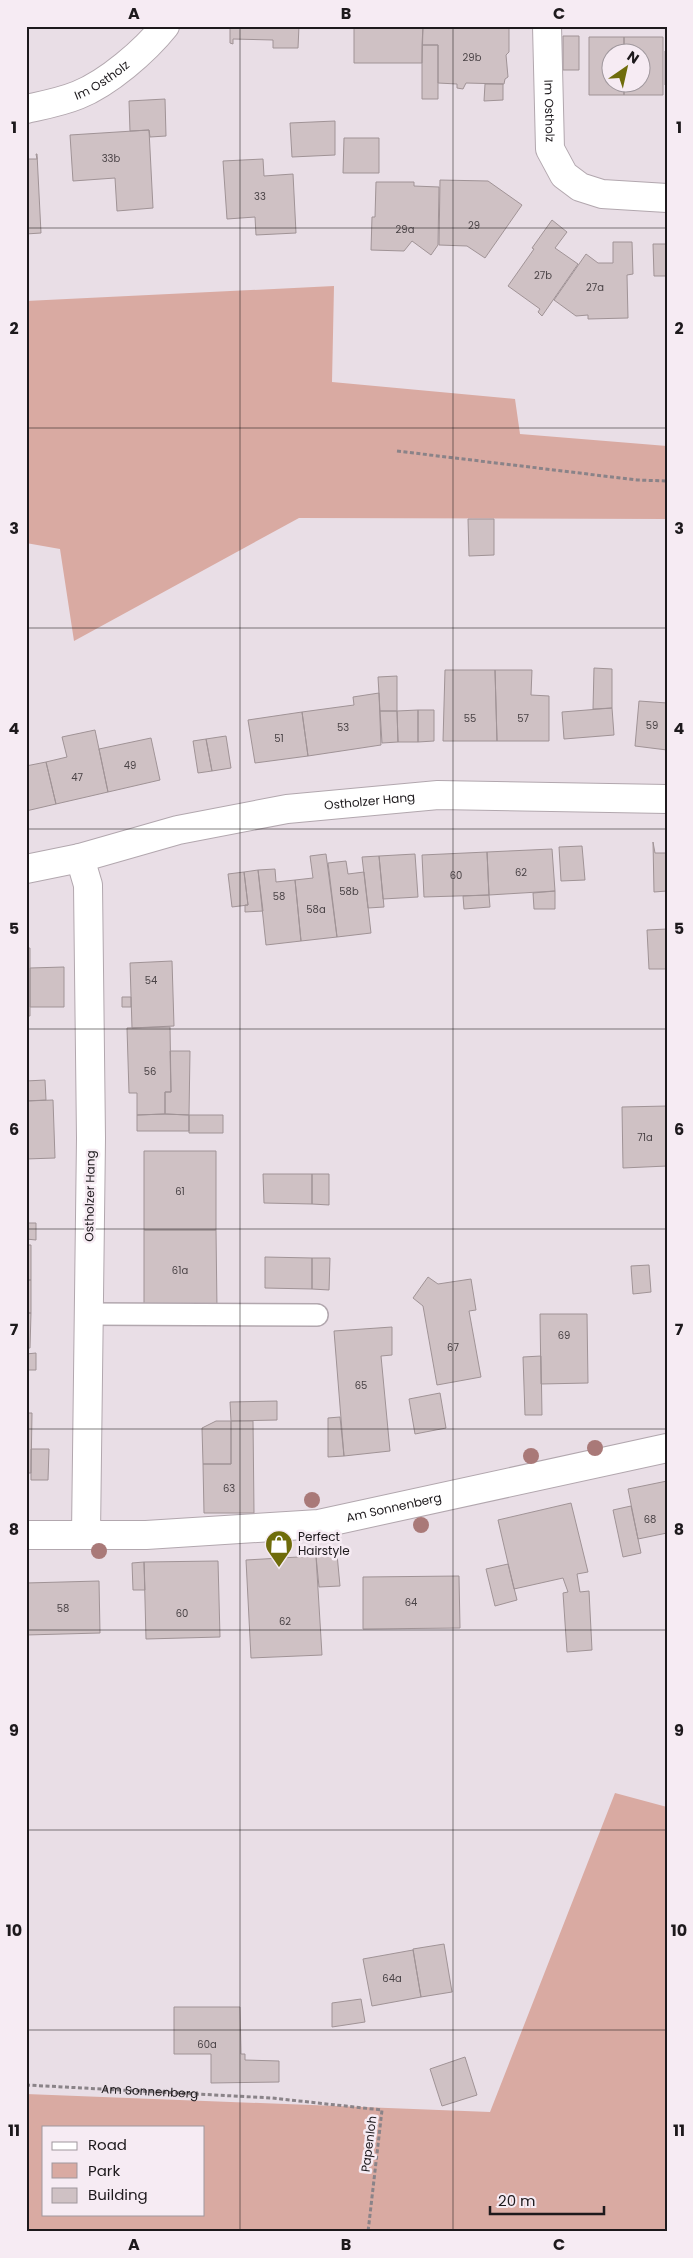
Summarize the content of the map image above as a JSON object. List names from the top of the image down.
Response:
{
  "streets": {
    "street": ["Im Ostholz", "Ostholzer Hang", "Am Sonnenberg"],
    "path": ["Papenloh"]
  },
  "crossings": [
    ["Ostholzer Hang", "Am Sonnenberg"],
    ["Am Sonnenberg", "Papenloh"]
  ],
  "places": {
    "shop": ["Perfect Hairstyle"]
  },
  "house_numbers": [
    "29b",
    "33b",
    "33",
    "29",
    "29a",
    "27b",
    "27a",
    "55",
    "57",
    "59",
    "53",
    "51",
    "49",
    "47",
    "62",
    "60",
    "58b",
    "58",
    "58a",
    "54",
    "56",
    "71a",
    "61",
    "61a",
    "69",
    "67",
    "65",
    "63",
    "68",
    "64",
    "58",
    "60",
    "62",
    "64a",
    "60a"
  ],
  "legend": ["Road", "Park", "Building"],
  "scale_bar": "20 m",
  "north": "top right",
  "grid": {
    "columns": ["A", "B", "C"],
    "rows": [
      "1",
      "2",
      "3",
      "4",
      "5",
      "6",
      "7",
      "8",
      "9",
      "10",
      "11"
    ]
  }
}
